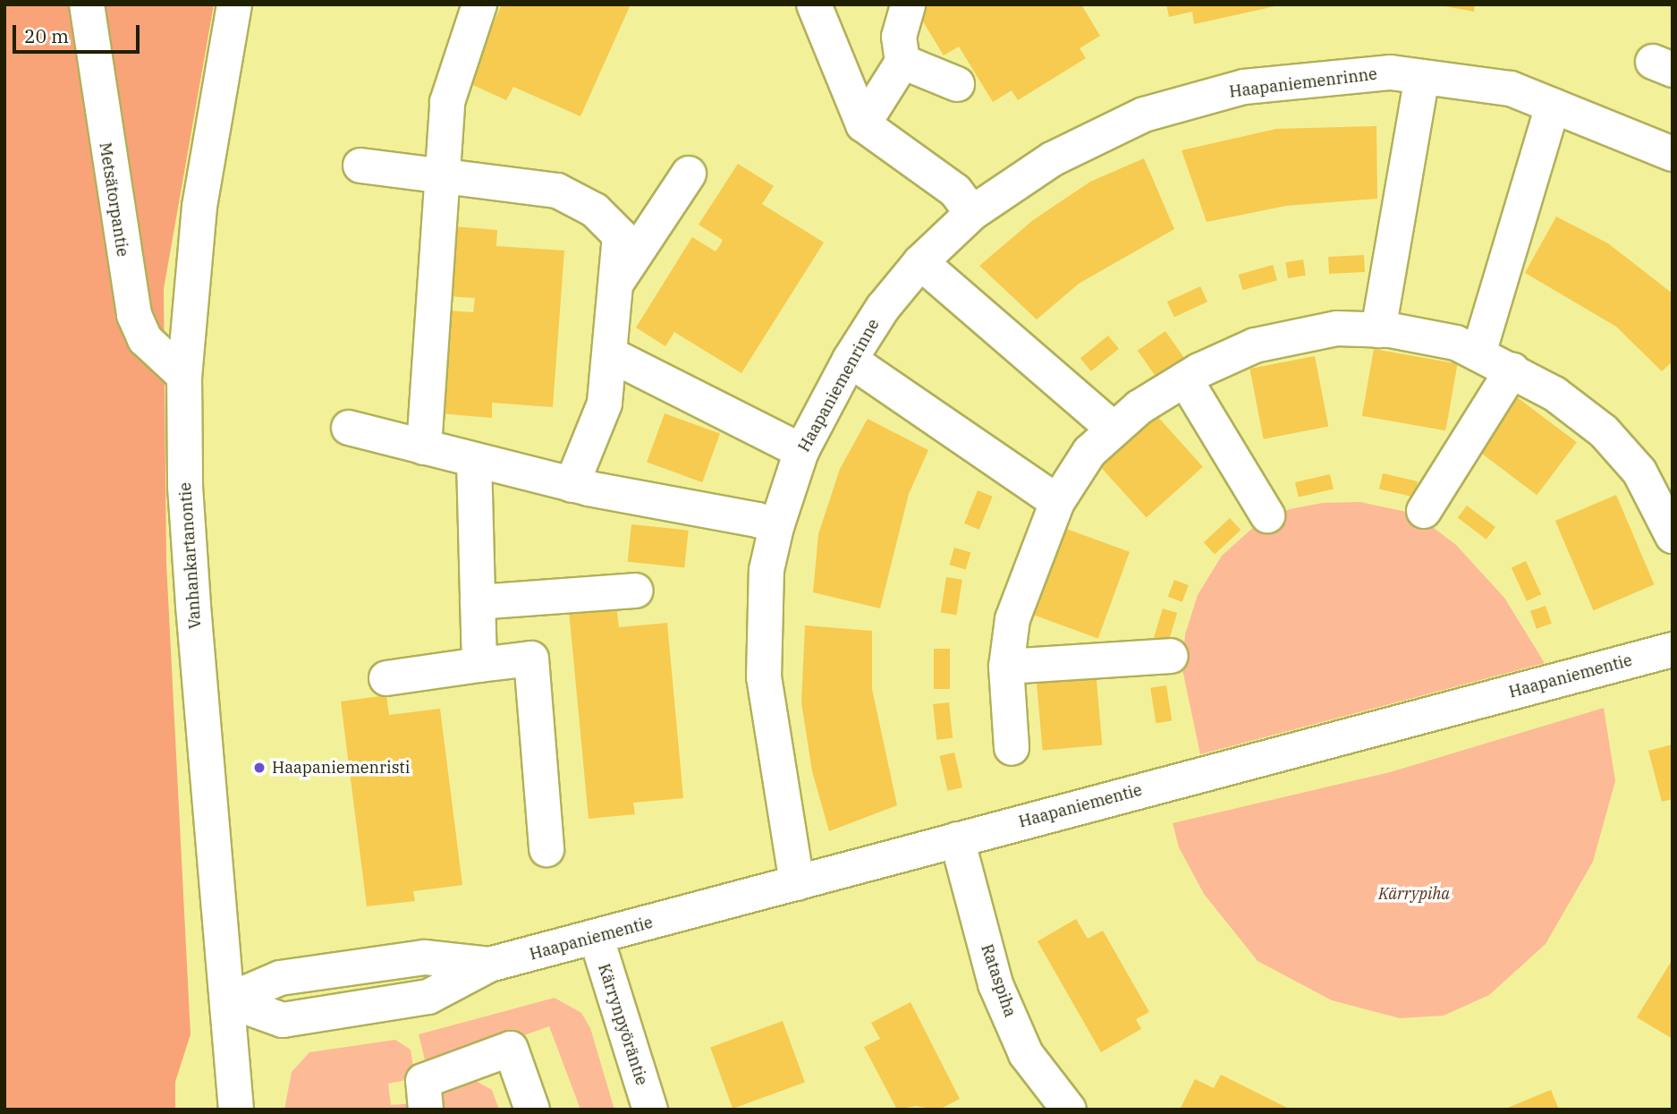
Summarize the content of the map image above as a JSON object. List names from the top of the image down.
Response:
{
  "streets": {
    "street": [
      "Haapaniemenrinne",
      "Metsätorpantie",
      "Vanhankartanontie",
      "Haapaniementie",
      "Rataspiha",
      "Kärrynpyöräntie"
    ]
  },
  "crossings": [
    ["Haapaniemenrinne", "Haapaniementie"],
    ["Metsätorpantie", "Vanhankartanontie"],
    ["Vanhankartanontie", "Haapaniementie"],
    ["Haapaniementie", "Rataspiha"],
    ["Haapaniementie", "Kärrynpyöräntie"]
  ],
  "parks": ["Kärrypiha"],
  "places": ["Haapaniemenristi"],
  "scale_bar": "20 m"
}
